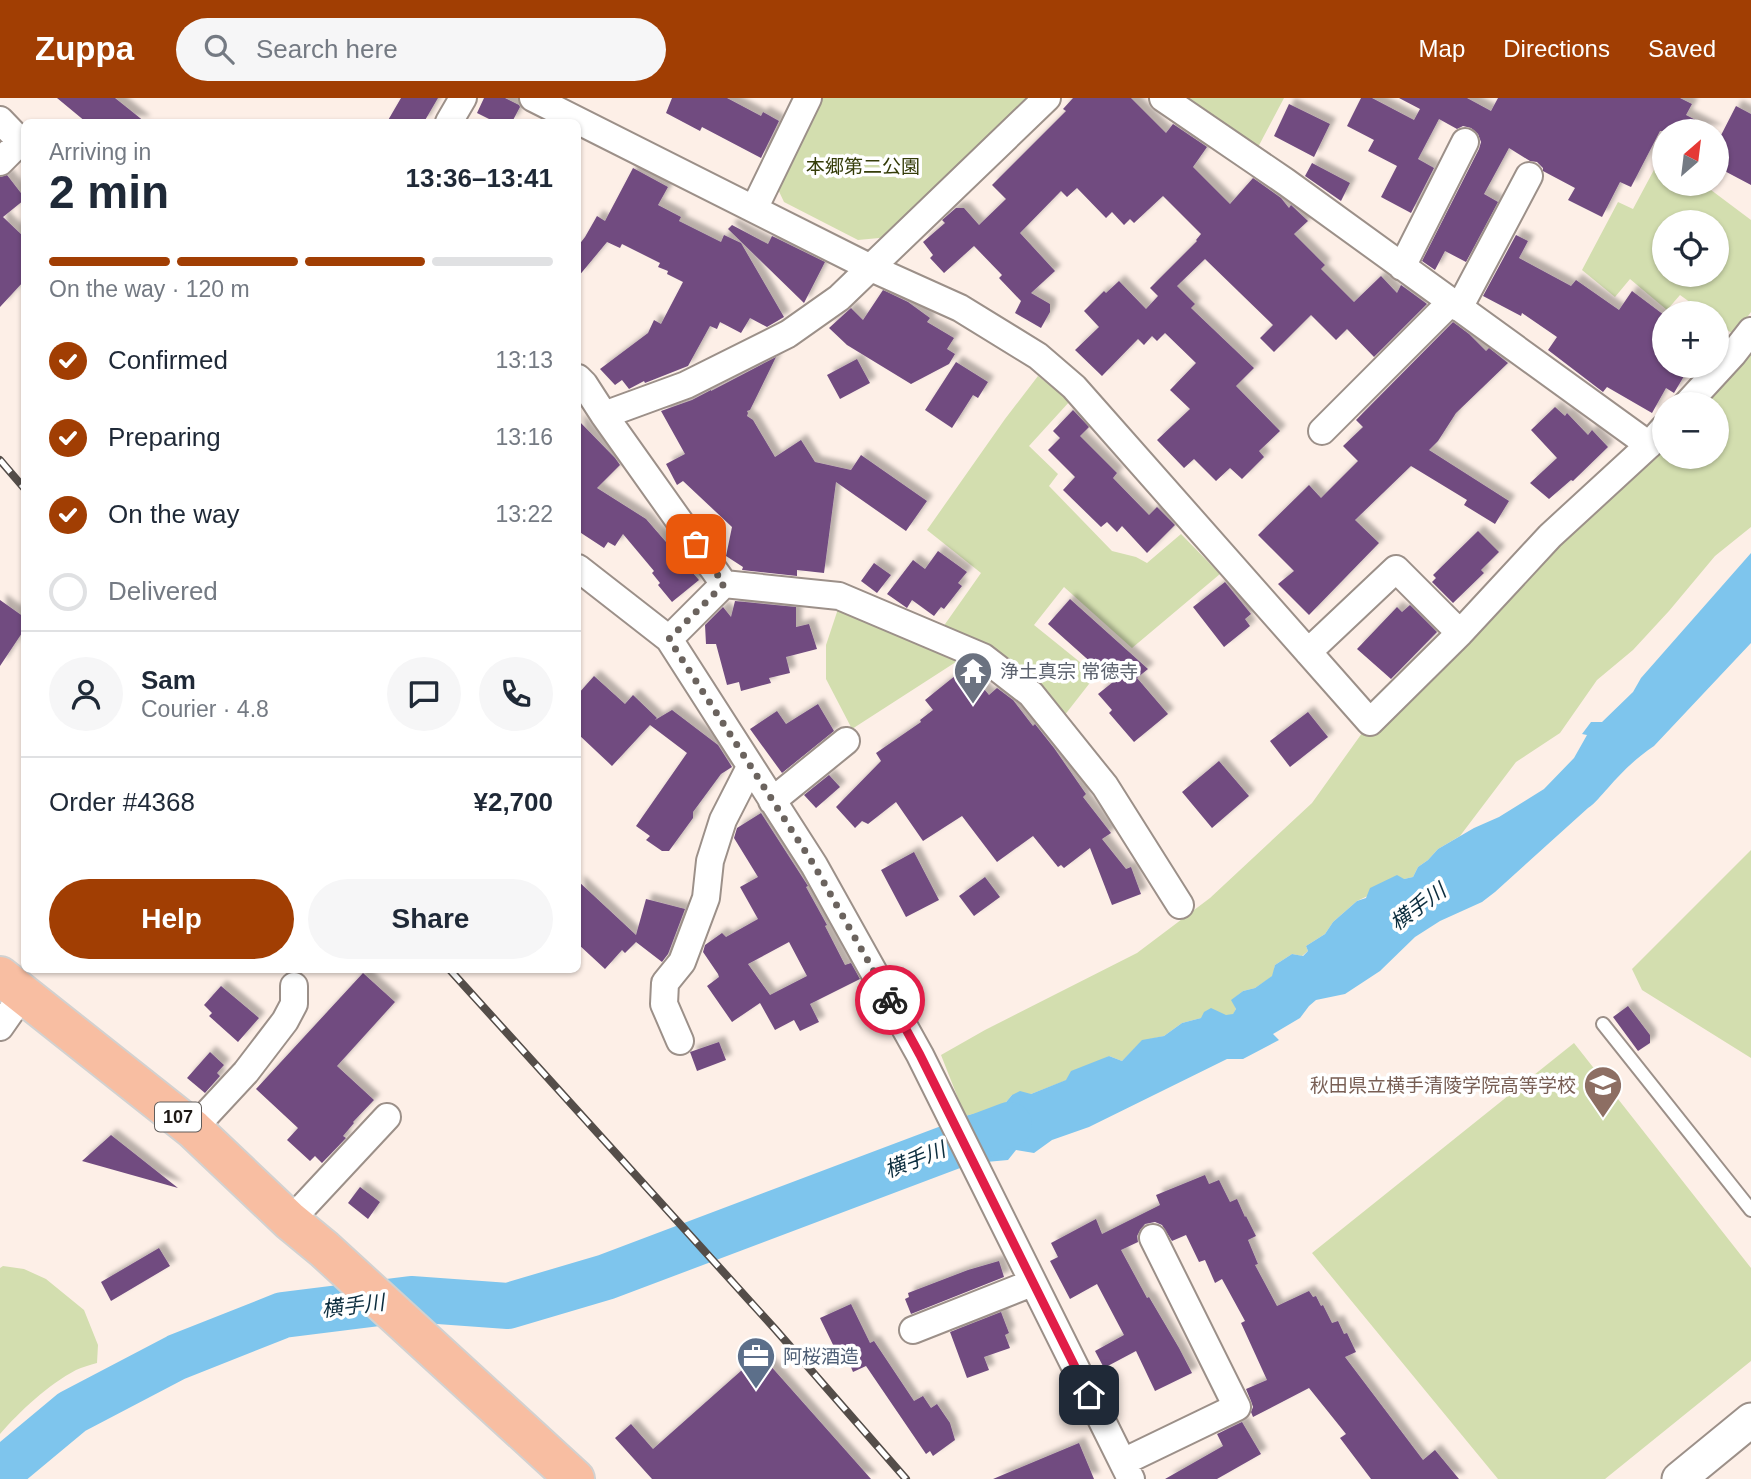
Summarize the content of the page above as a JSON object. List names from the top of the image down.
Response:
{
  "streets": {
    "highway": ["107"]
  },
  "water": ["横手川"],
  "parks": ["本郷第二公園"],
  "places": {
    "temple": ["浄土真宗 常徳寺"],
    "school or university": ["秋田県立横手清陵学院高等学校"],
    "office": ["阿桜酒造"]
  },
  "north": "top right",
  "page": {
    "header": "Zuppa",
    "search": "Search here",
    "nav": ["Map", "Directions", "Saved"],
    "map_buttons": ["+", "−"],
    "heading": ["2 min", "Arriving in", "13:36–13:41"],
    "panel": [
      "Sam",
      "Courier · 4.8",
      "Order #4368",
      "¥2,700"
    ],
    "bar": "On the way · 120 m",
    "list": [
      ["Confirmed", "13:13"],
      ["Preparing", "13:16"],
      ["On the way", "13:22"],
      "Delivered"
    ],
    "buttons": ["Help", "Share"]
  }
}
